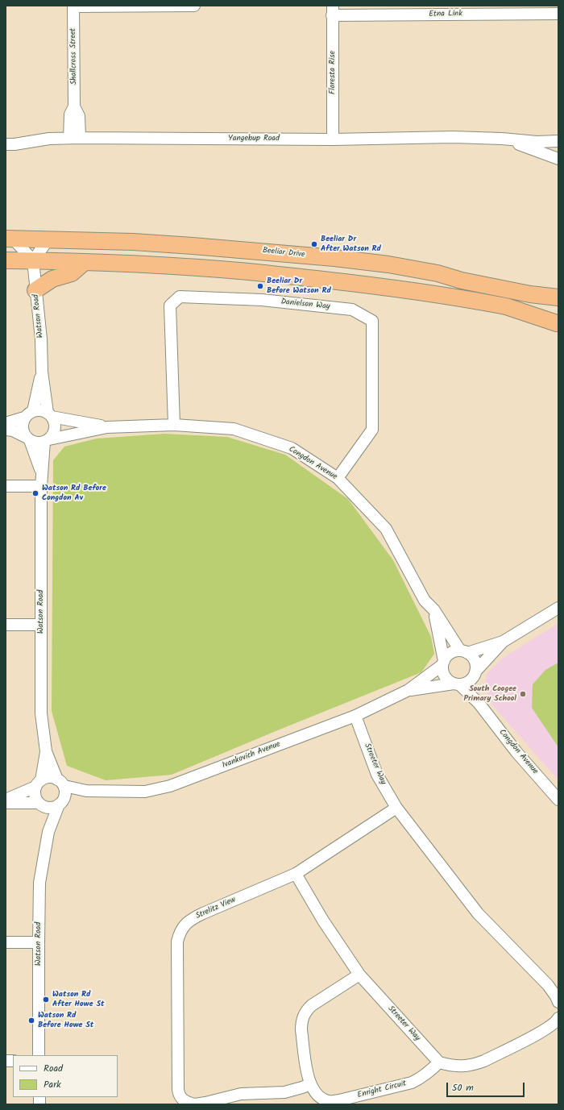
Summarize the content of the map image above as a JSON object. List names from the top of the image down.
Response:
{
  "streets": {
    "highway": ["Beeliar Drive"],
    "street": [
      "Etna Link",
      "Shallcross Street",
      "Floresta Rise",
      "Yangebup Road",
      "Danielson Way",
      "Watson Road",
      "Congdon Avenue",
      "Ivankovich Avenue",
      "Streeter Way",
      "Strelitz View",
      "Enright Circuit"
    ]
  },
  "crossings": [
    ["Etna Link", "Floresta Rise"],
    ["Shallcross Street", "Yangebup Road"],
    ["Floresta Rise", "Yangebup Road"],
    ["Danielson Way", "Congdon Avenue"],
    ["Watson Road", "Congdon Avenue"],
    ["Watson Road", "Ivankovich Avenue"],
    ["Congdon Avenue", "Ivankovich Avenue"],
    ["Ivankovich Avenue", "Streeter Way"],
    ["Streeter Way", "Strelitz View"],
    ["Streeter Way", "Enright Circuit"],
    ["Strelitz View", "Enright Circuit"]
  ],
  "places": [
    "Beeliar Dr After Watson Rd",
    "Beeliar Dr Before Watson Rd",
    "Watson Rd Before Congdon Av",
    "South Coogee Primary School",
    "Watson Rd After Howe St",
    "Watson Rd Before Howe St"
  ],
  "legend": ["Road", "Park"],
  "scale_bar": "50 m"
}
